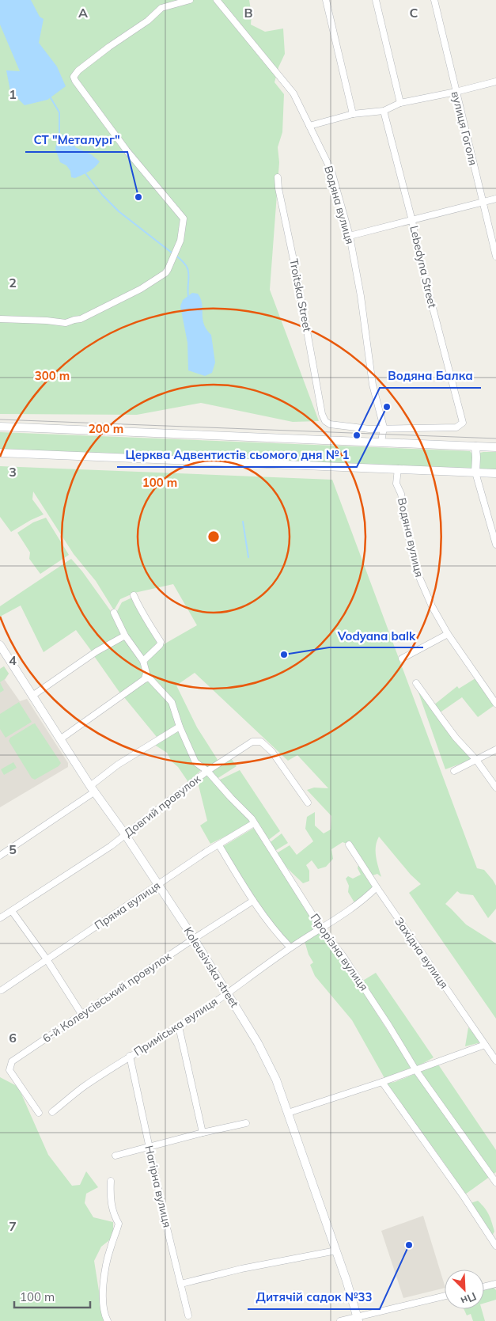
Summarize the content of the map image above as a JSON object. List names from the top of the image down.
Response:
{
  "streets": {
    "main road": ["Koleusivska street"],
    "street": [
      "вулиця Гоголя",
      "Водяна вулиця",
      "Lebedyna Street",
      "Troitska Street",
      "Довгий провулок",
      "Пряма вулиця",
      "Прорізна вулиця",
      "Західна вулиця",
      "6-й Колеусівський провулок",
      "Приміська вулиця",
      "Нагірна вулиця"
    ]
  },
  "crossings": [
    ["Водяна вулиця", "Lebedyna Street"],
    ["Водяна вулиця", "Troitska Street"],
    ["Lebedyna Street", "Troitska Street"],
    ["Довгий провулок", "Прорізна вулиця"],
    ["Довгий провулок", "Koleusivska street"],
    ["Пряма вулиця", "Прорізна вулиця"],
    ["Пряма вулиця", "Koleusivska street"],
    ["Прорізна вулиця", "Приміська вулиця"],
    ["Західна вулиця", "Приміська вулиця"],
    ["Koleusivska street", "6-й Колеусівський провулок"],
    ["Koleusivska street", "Приміська вулиця"],
    ["Приміська вулиця", "Нагірна вулиця"]
  ],
  "places": [
    "СТ \"Металург\"",
    "Церква Адвентистів сьомого дня № 1",
    "Водяна Балка",
    "Vodyana balk",
    "Дитячій садок №33"
  ],
  "scale_bar": "100 m",
  "north": "bottom right",
  "grid": {
    "columns": ["A", "B", "C"],
    "rows": [
      "1",
      "2",
      "3",
      "4",
      "5",
      "6",
      "7"
    ]
  },
  "rings": ["300 m", "200 m", "100 m"]
}
